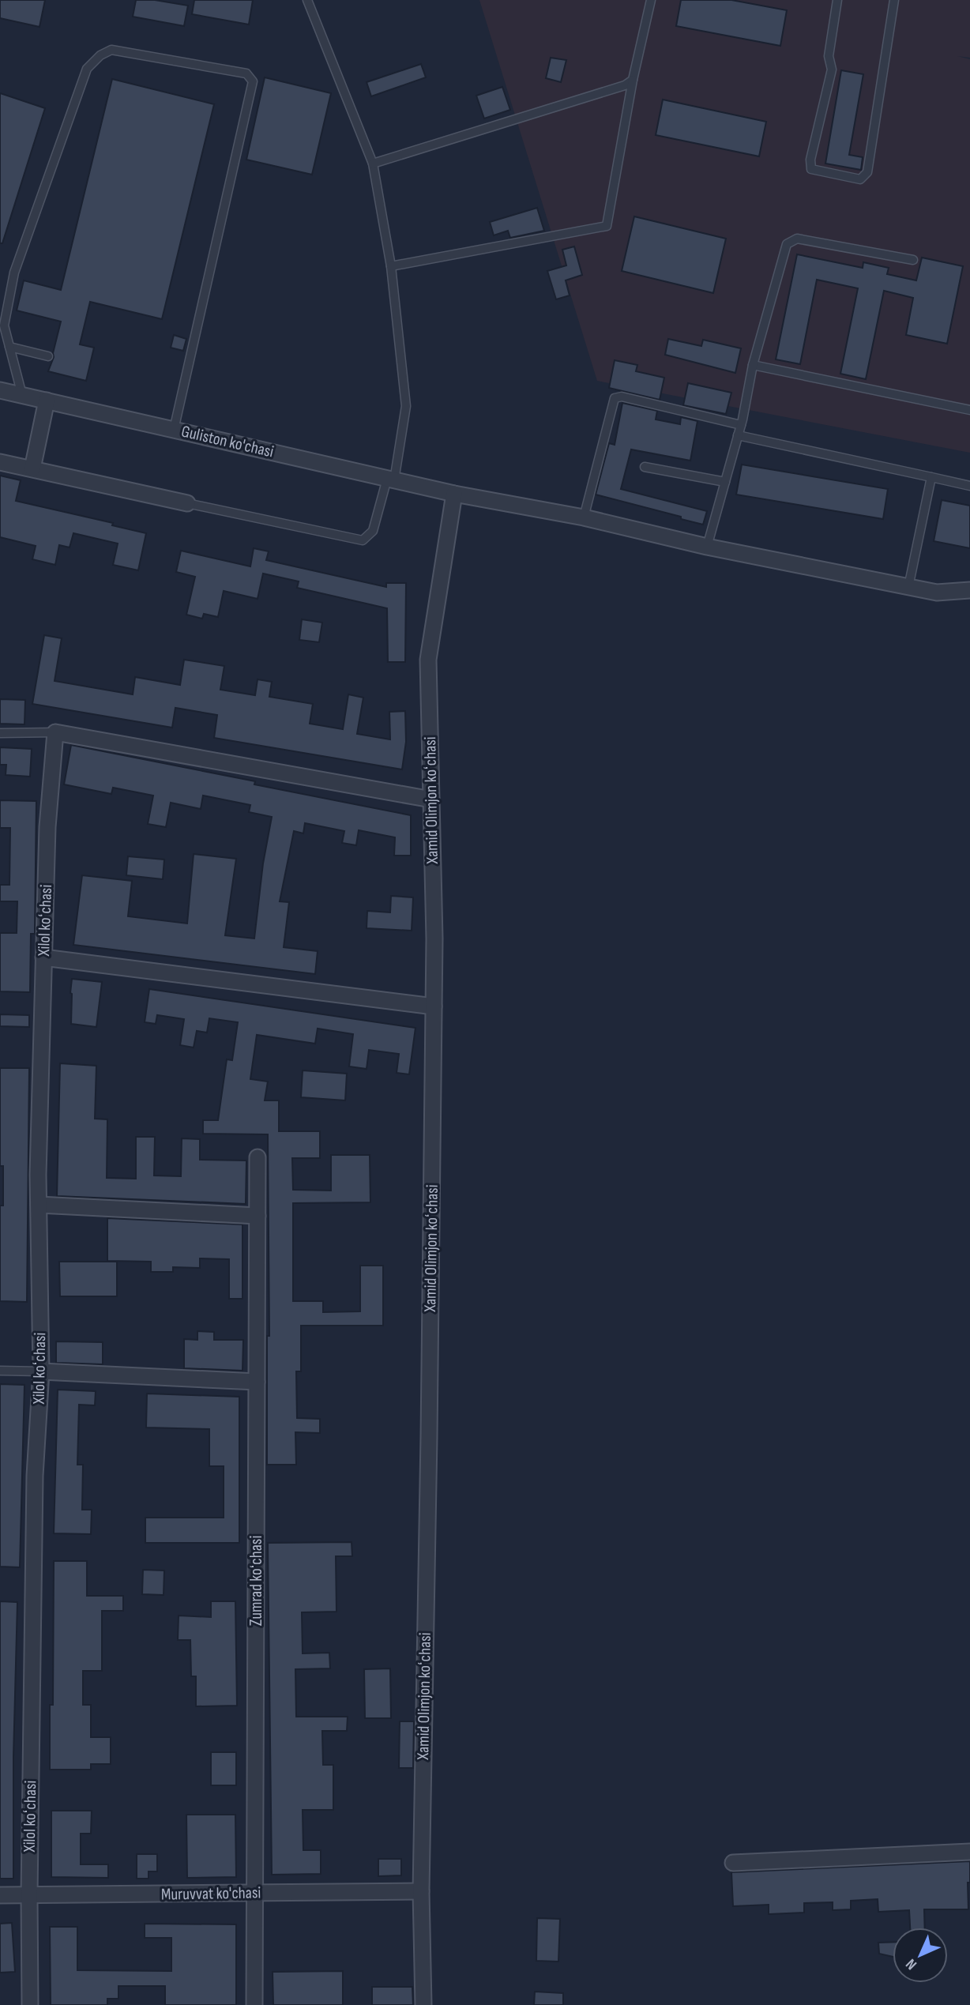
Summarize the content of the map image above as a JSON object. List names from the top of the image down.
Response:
{
  "streets": {
    "street": [
      "Guliston ko'chasi",
      "Xamid Olimjon koʻchasi",
      "Xilol koʻchasi",
      "Zumrad koʻchasi",
      "Muruvvat ko'chasi"
    ]
  },
  "crossings": [
    ["Guliston ko'chasi", "Xamid Olimjon koʻchasi"],
    ["Xamid Olimjon koʻchasi", "Muruvvat ko'chasi"],
    ["Xilol koʻchasi", "Muruvvat ko'chasi"],
    ["Zumrad koʻchasi", "Muruvvat ko'chasi"]
  ],
  "north": "bottom left"
}
